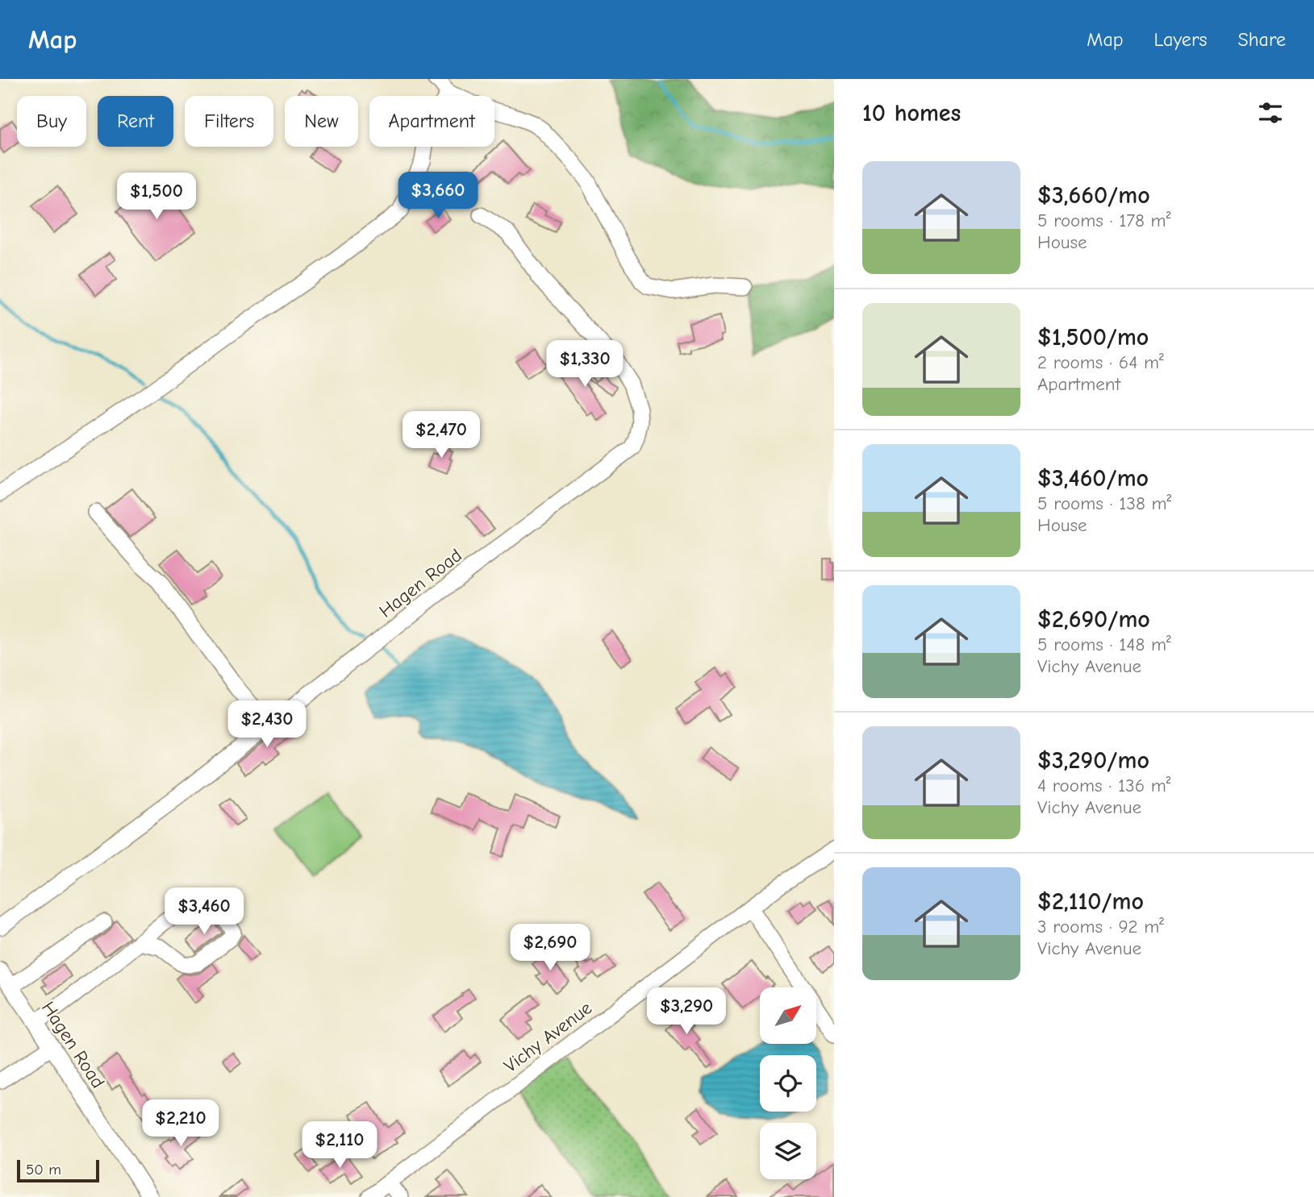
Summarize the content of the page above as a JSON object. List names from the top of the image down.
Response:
{
  "streets": {
    "street": ["Hagen Road", "Vichy Avenue"]
  },
  "scale_bar": "50 m",
  "north": "top right",
  "page": {
    "header": "Map",
    "nav": ["Map", "Layers", "Share"],
    "heading": "10 homes",
    "chip": [
      "Buy",
      "Rent",
      "Filters",
      "New",
      "Apartment"
    ],
    "list": [
      {
        "name": "$3,660/mo",
        "note": "5 rooms · 178 m² · House"
      },
      {
        "name": "$1,500/mo",
        "note": "2 rooms · 64 m² · Apartment"
      },
      {
        "name": "$3,460/mo",
        "note": "5 rooms · 138 m² · House"
      },
      {
        "name": "$2,690/mo",
        "note": "5 rooms · 148 m² · Vichy Avenue"
      },
      {
        "name": "$3,290/mo",
        "note": "4 rooms · 136 m² · Vichy Avenue"
      },
      {
        "name": "$2,110/mo",
        "note": "3 rooms · 92 m² · Vichy Avenue"
      }
    ],
    "price": [
      "$3,660",
      "$1,500",
      "$1,330",
      "$2,470",
      "$2,430",
      "$3,460",
      "$2,690",
      "$3,290",
      "$2,210",
      "$2,110"
    ],
    "scale": "50 m"
  }
}
